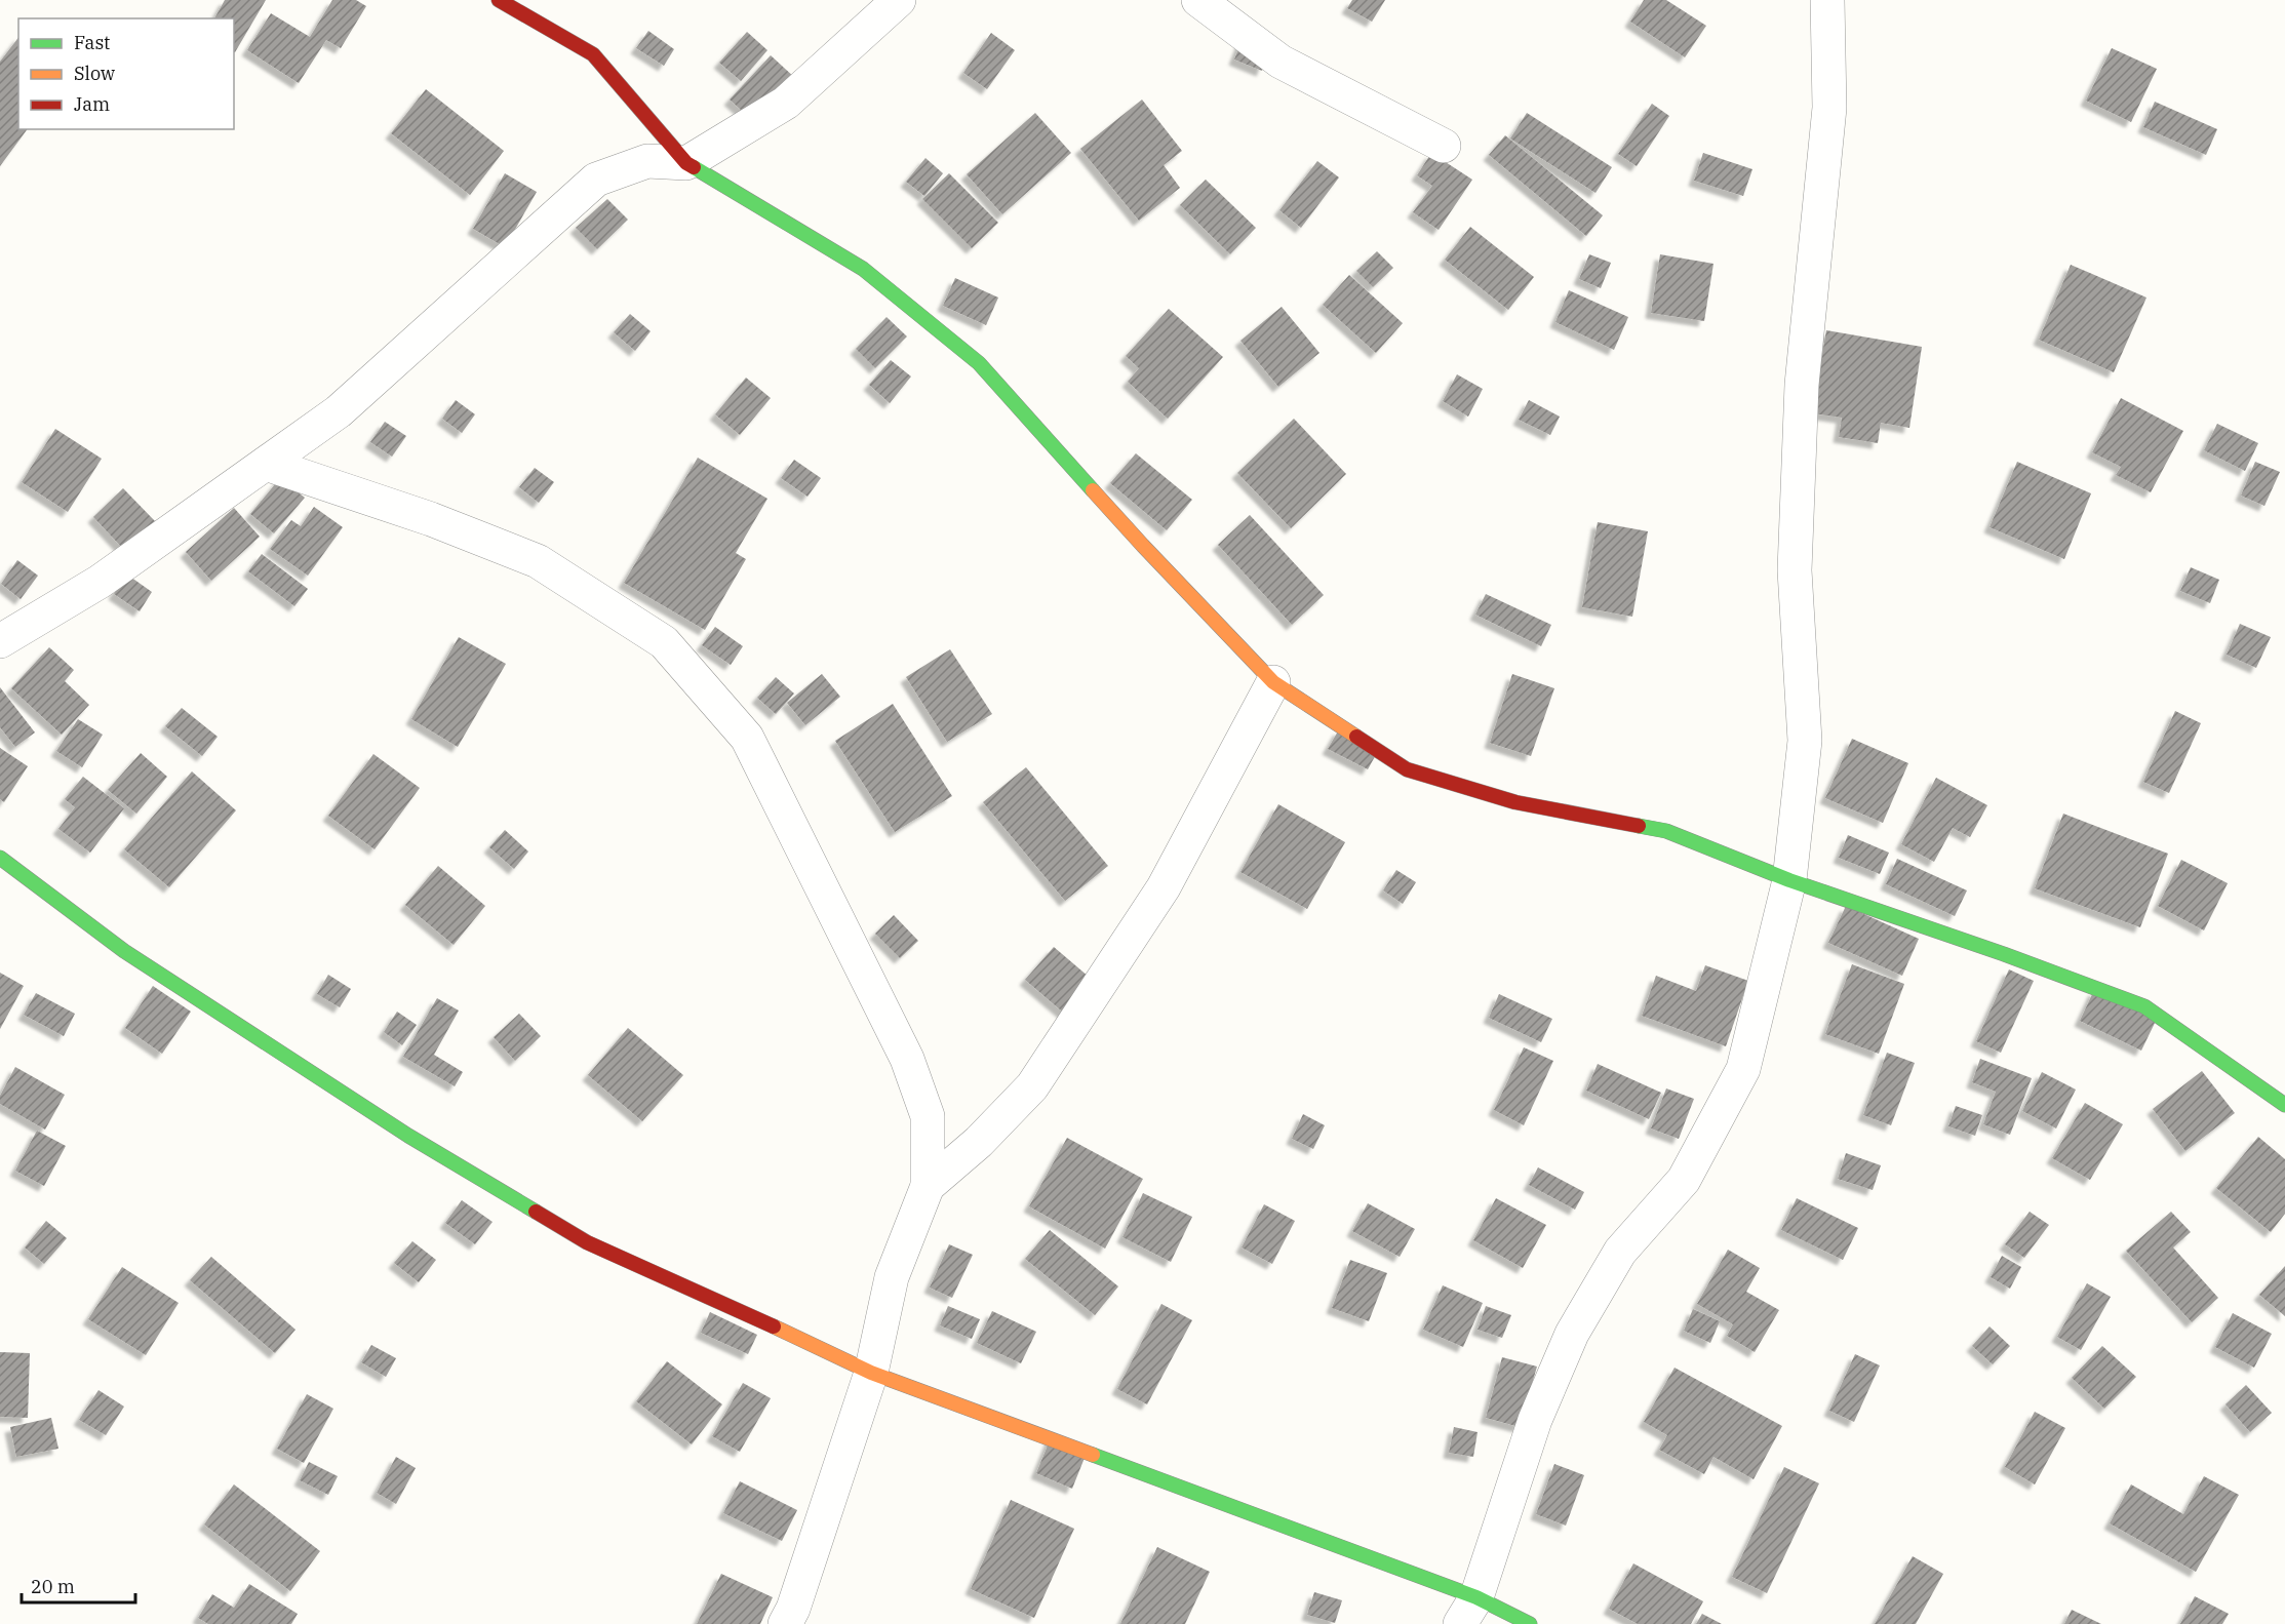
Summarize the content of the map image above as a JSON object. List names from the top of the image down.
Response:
{
  "legend": ["Fast", "Slow", "Jam"],
  "scale_bar": "20 m"
}
